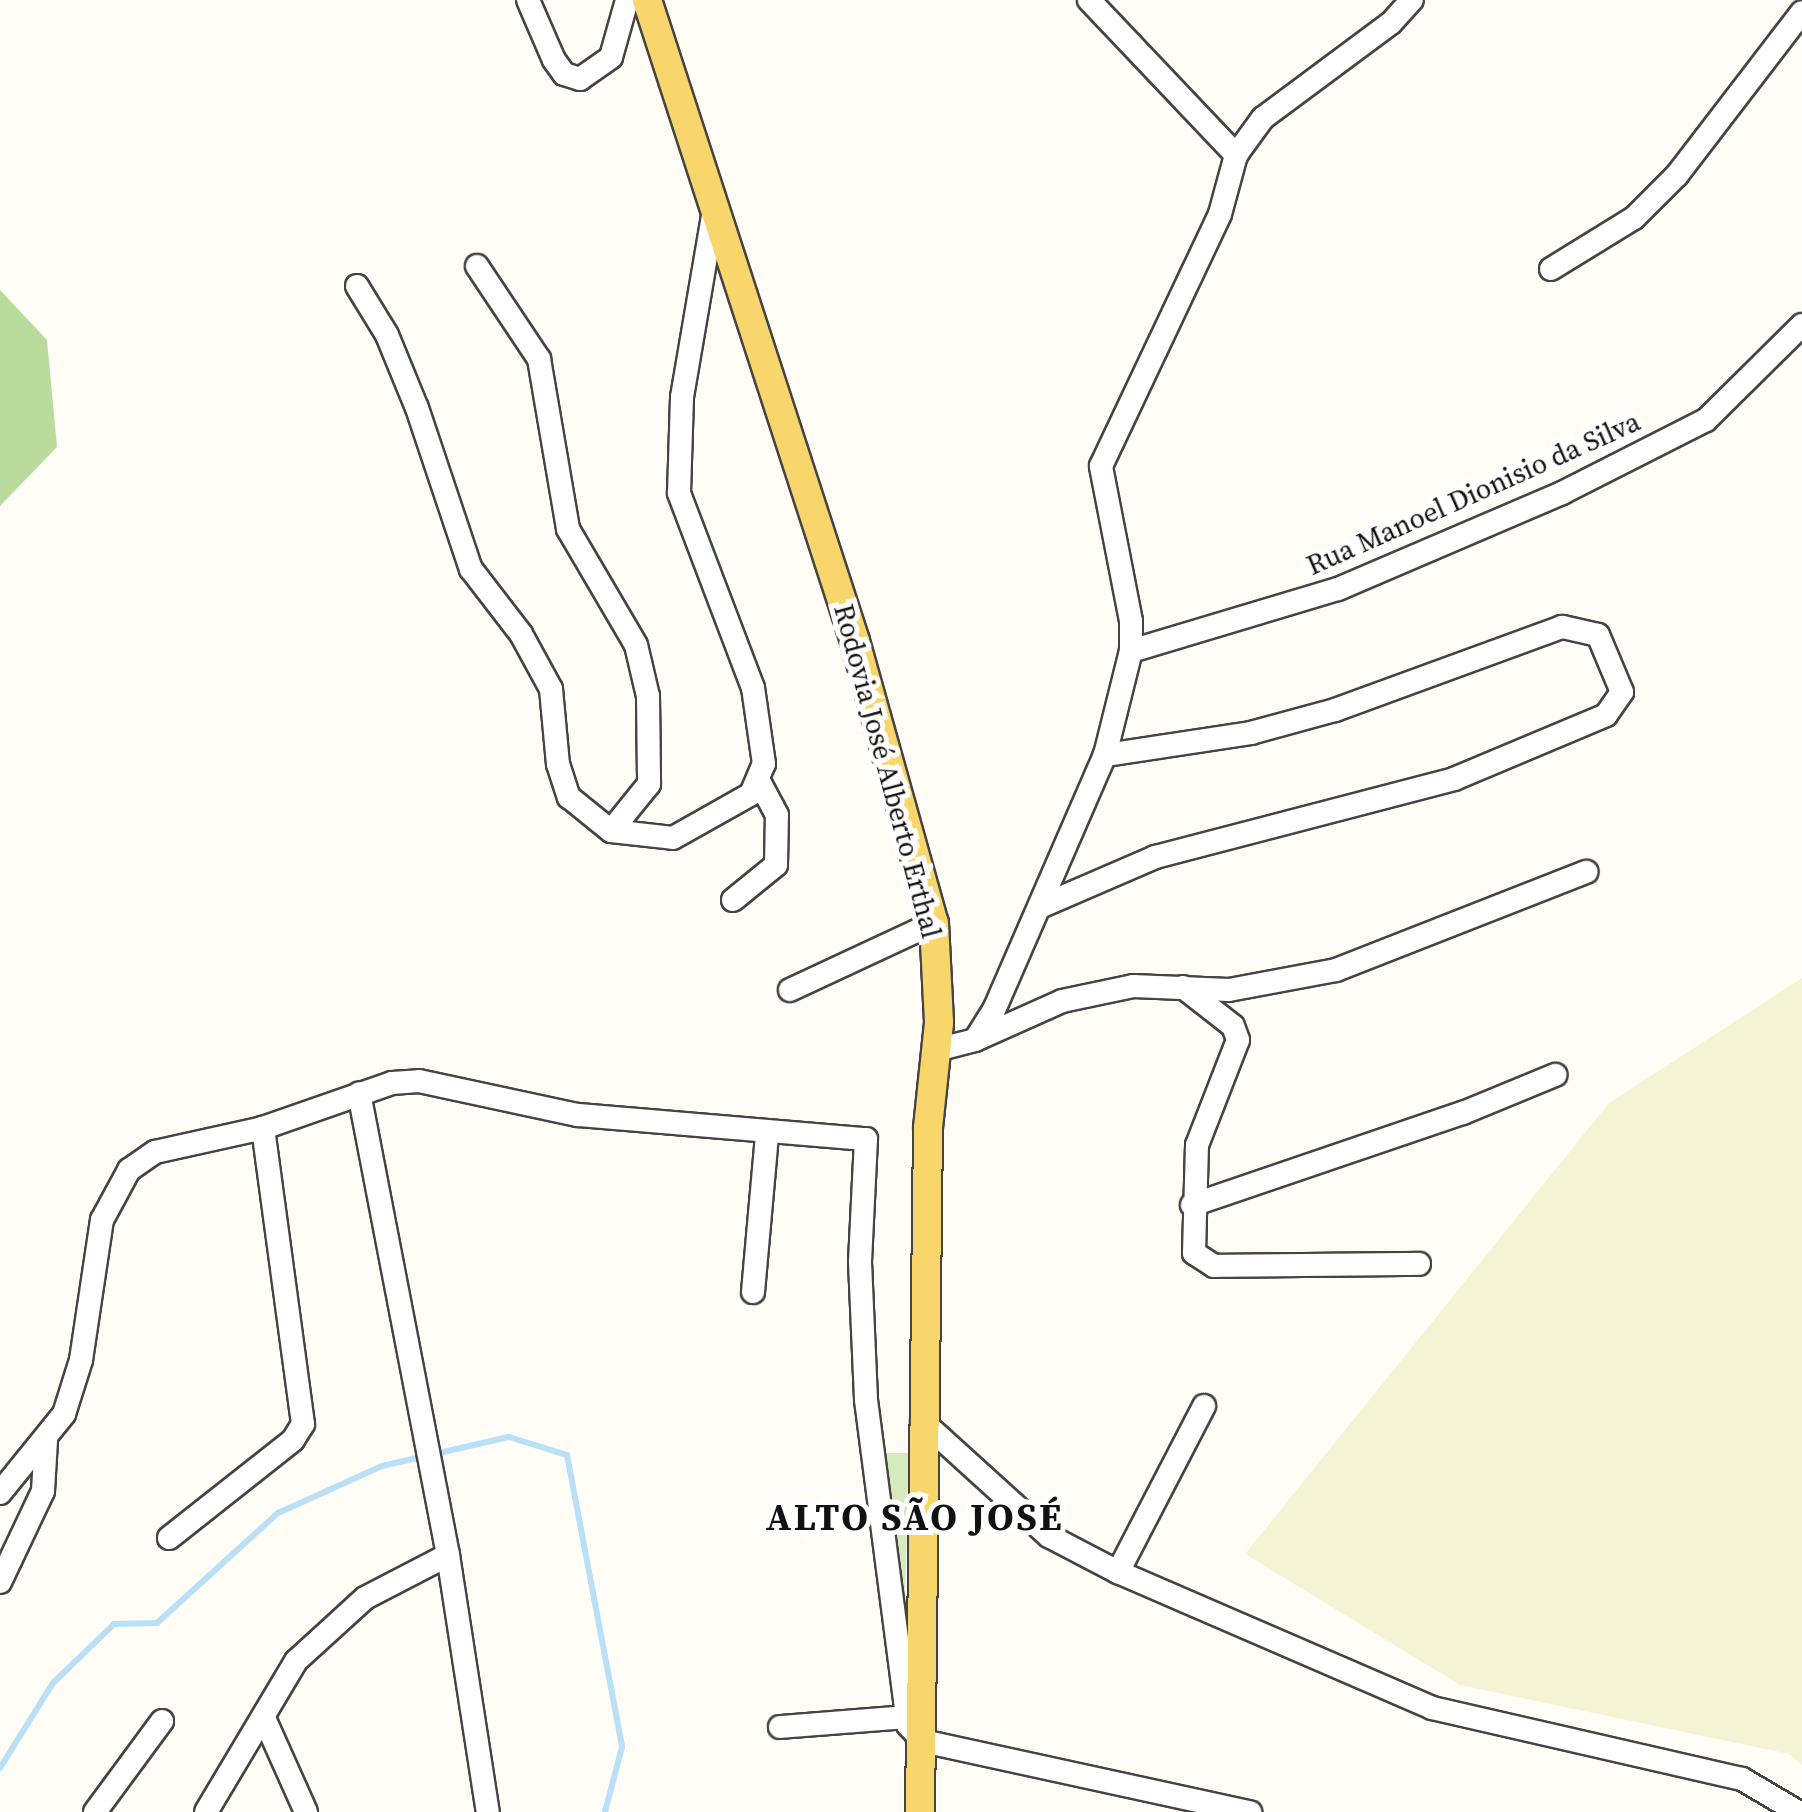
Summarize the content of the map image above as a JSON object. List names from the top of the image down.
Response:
{
  "streets": {
    "main road": ["Rodovia José Alberto Erthal"],
    "street": ["Rua Manoel Dionisio da Silva"]
  },
  "districts": ["ALTO SÃO JOSÉ"]
}
